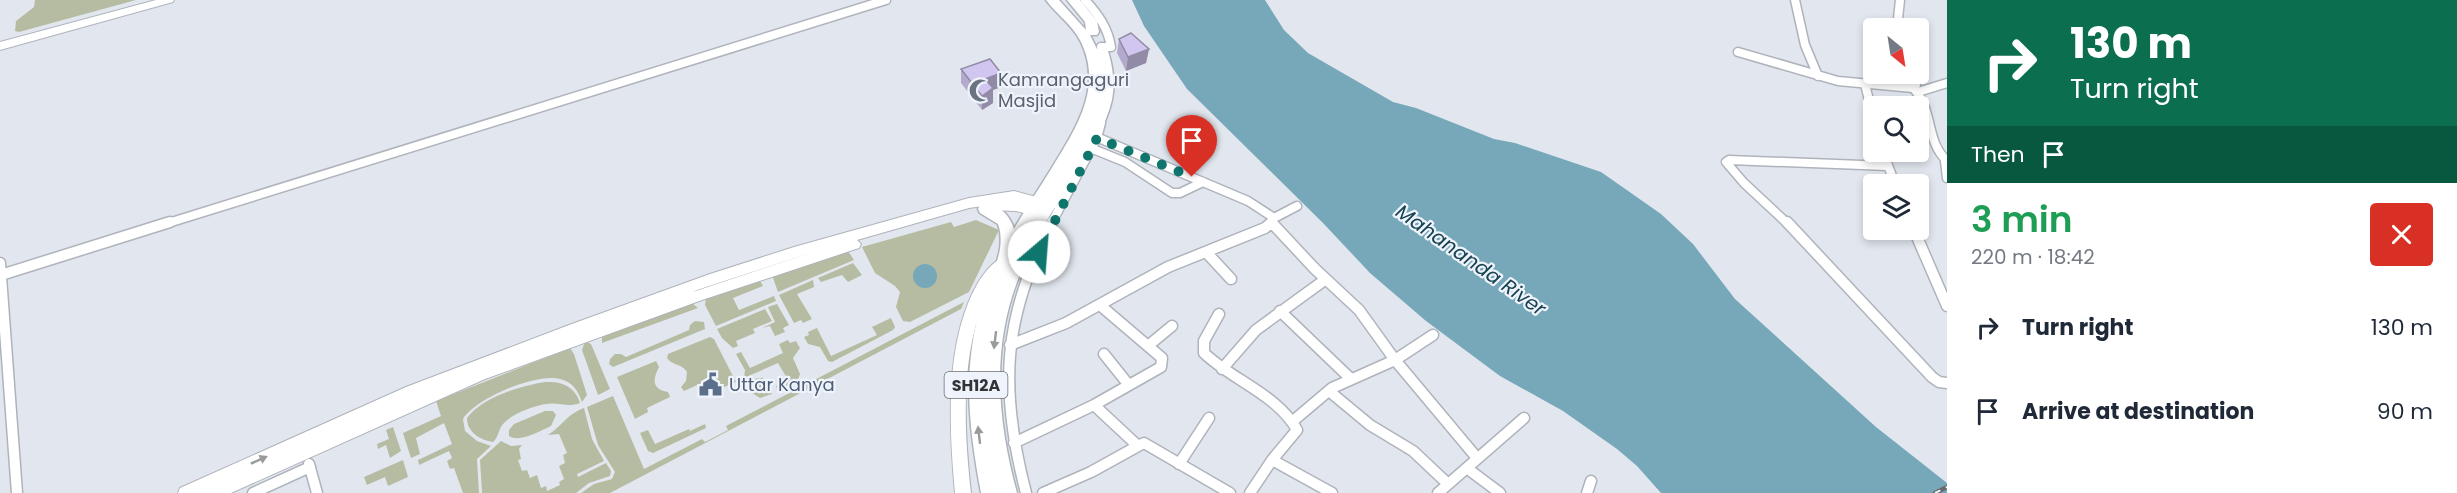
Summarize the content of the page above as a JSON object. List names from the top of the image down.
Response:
{
  "streets": {
    "main road": ["SH12A"]
  },
  "water": ["Mahananda River"],
  "places": {
    "mosque": ["Kamrangaguri Masjid"],
    "public building": ["Uttar Kanya"]
  },
  "north": "bottom right",
  "page": {
    "turn": ["130 m", "Turn right"],
    "then": "Then",
    "heading": ["3 min", "220 m · 18:42"],
    "list": [
      {
        "name": "Turn right",
        "value": "130 m"
      },
      {
        "name": "Arrive at destination",
        "value": "90 m"
      }
    ]
  }
}
